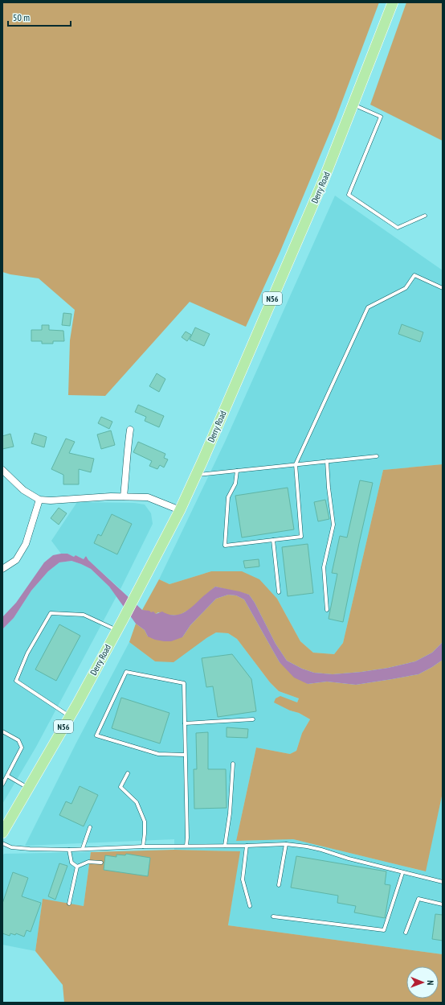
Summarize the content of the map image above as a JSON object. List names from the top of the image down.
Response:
{
  "streets": {
    "main road": ["Derry Road", "N56"]
  },
  "scale_bar": "50 m",
  "north": "right"
}
